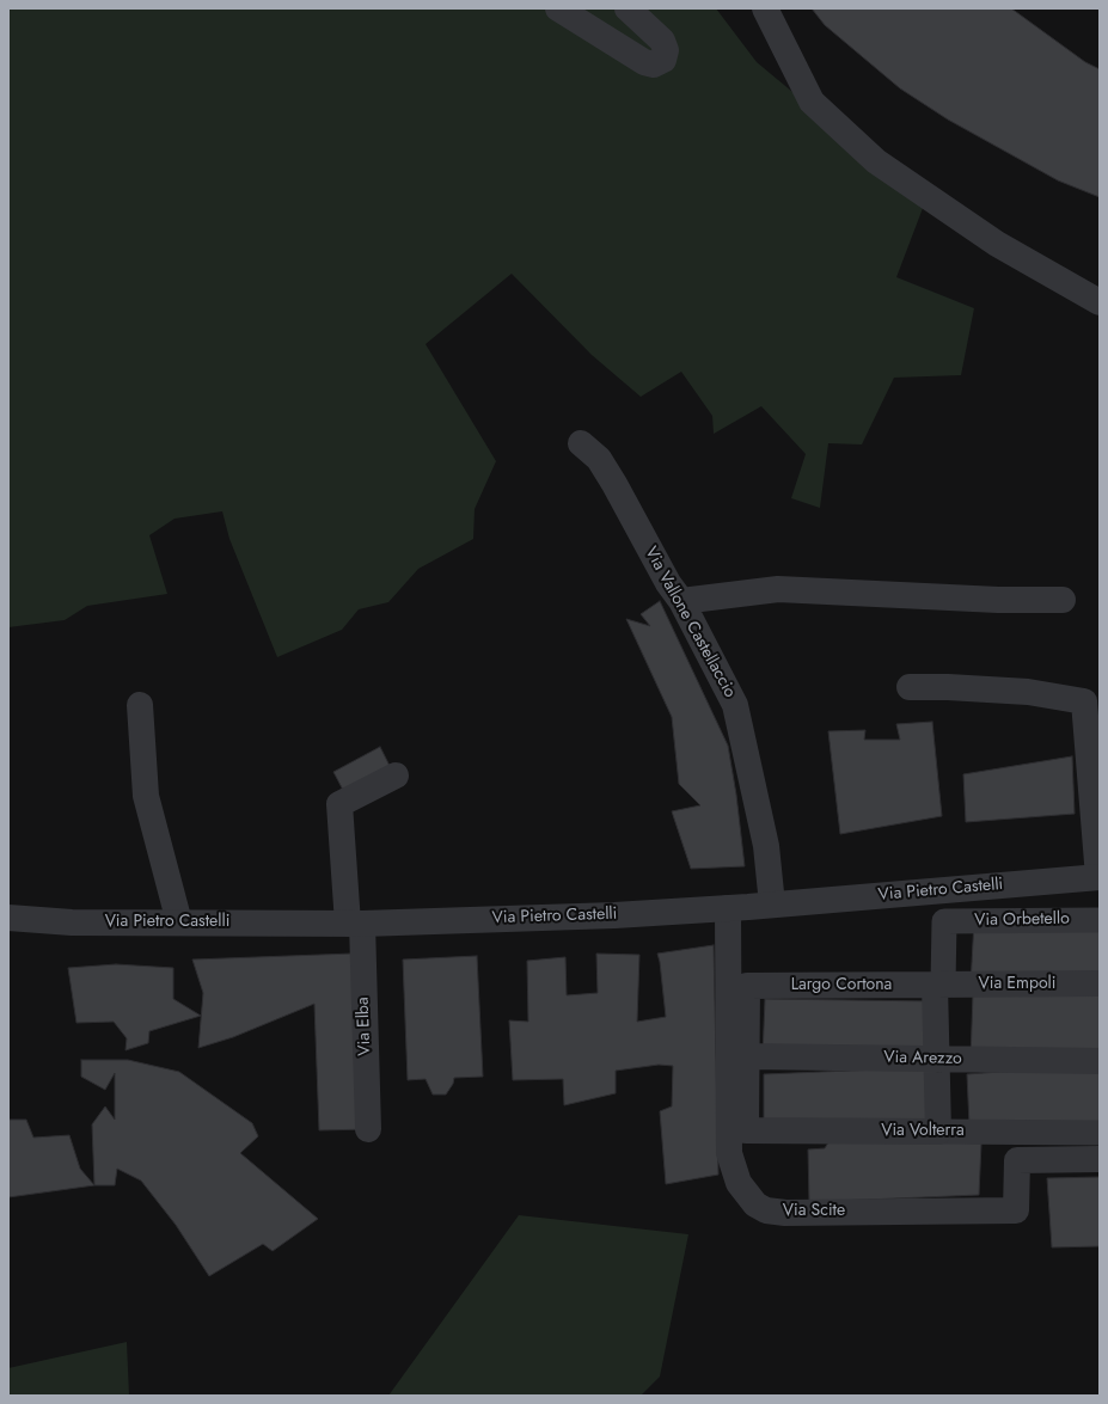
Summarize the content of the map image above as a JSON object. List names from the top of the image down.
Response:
{
  "streets": {
    "street": [
      "Via Vallone Castellaccio",
      "Via Pietro Castelli",
      "Via Orbetello",
      "Via Empoli",
      "Largo Cortona",
      "Via Elba",
      "Via Arezzo",
      "Via Volterra",
      "Via Scite"
    ]
  },
  "crossings": [
    ["Via Vallone Castellaccio", "Via Pietro Castelli"],
    ["Via Pietro Castelli", "Via Elba"],
    ["Via Pietro Castelli", "Via Scite"],
    ["Via Orbetello", "Via Empoli"],
    ["Via Orbetello", "Largo Cortona"],
    ["Via Empoli", "Largo Cortona"],
    ["Largo Cortona", "Via Arezzo"],
    ["Largo Cortona", "Via Volterra"],
    ["Via Arezzo", "Via Volterra"]
  ]
}
